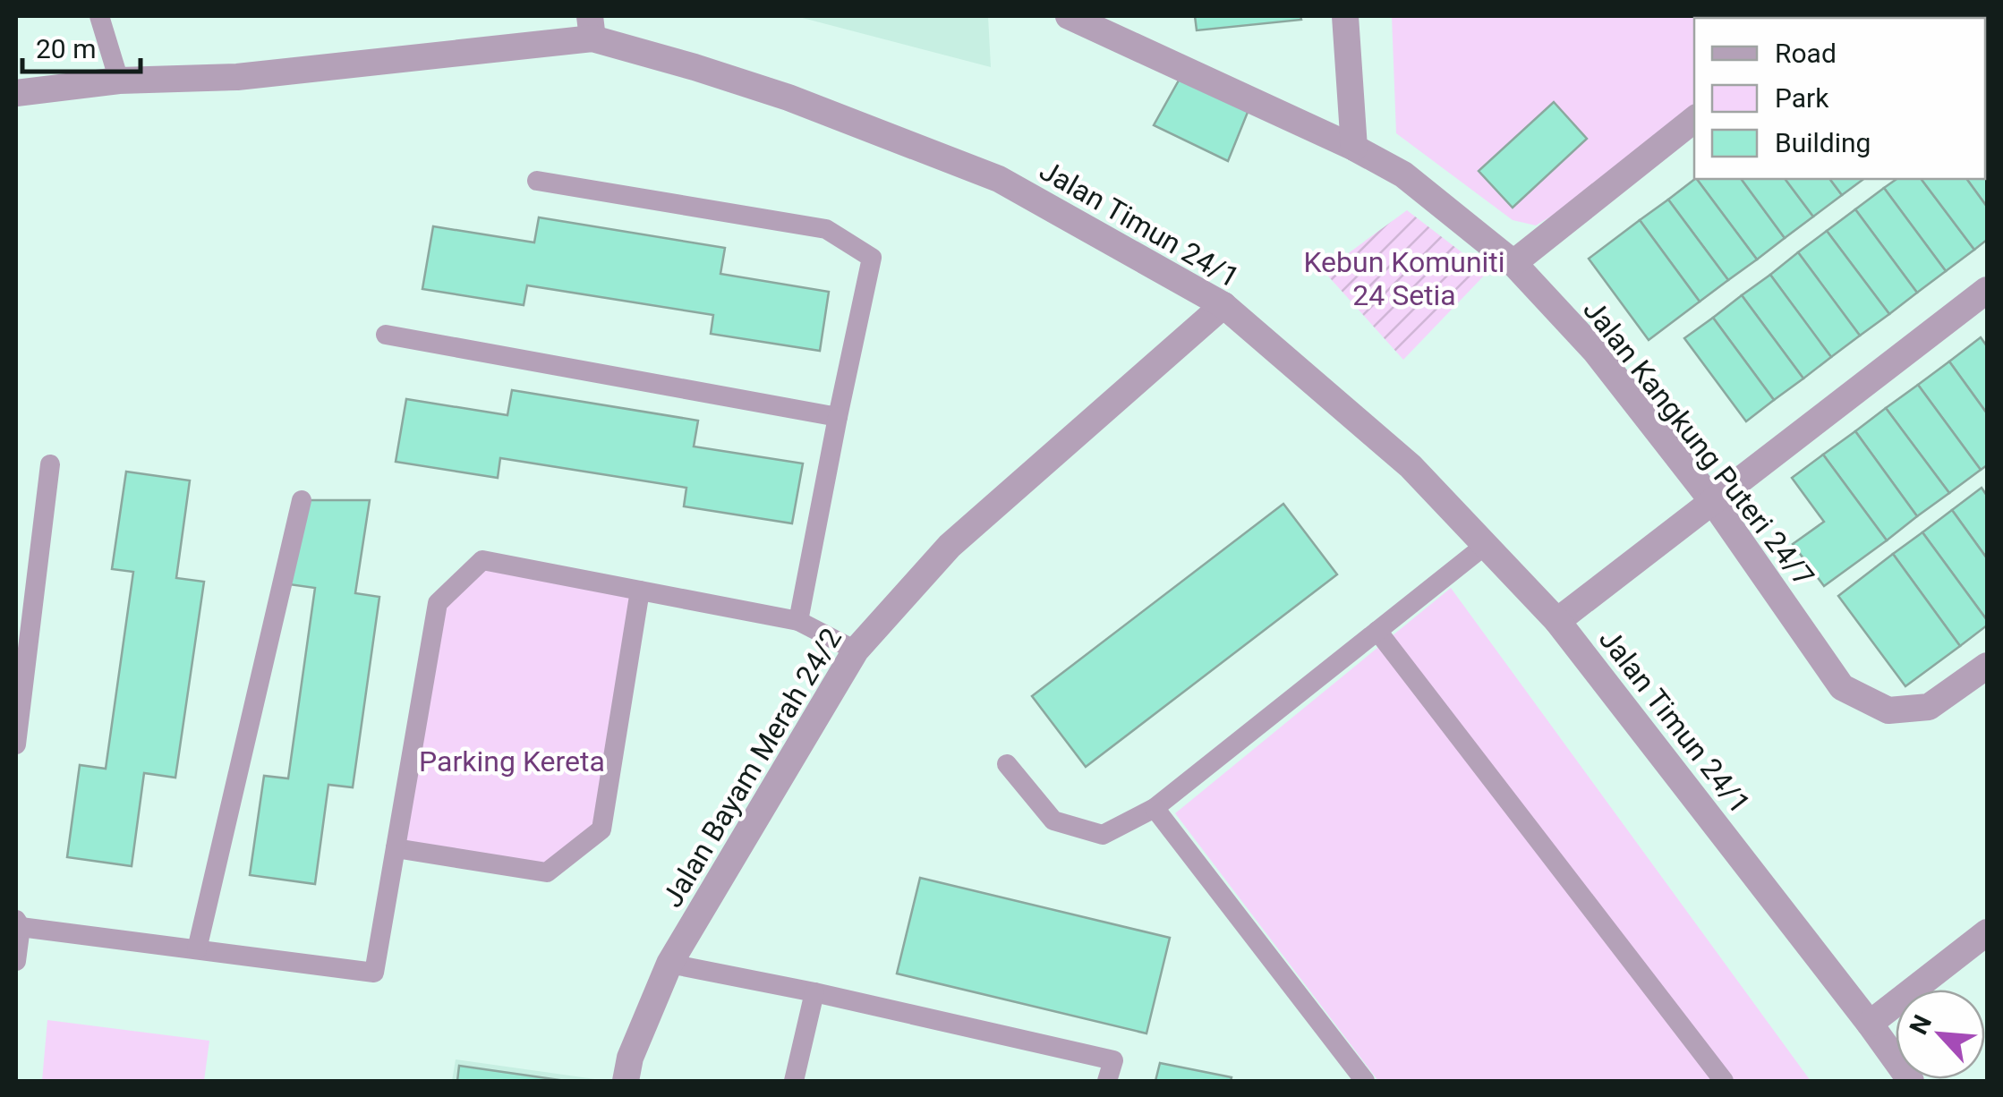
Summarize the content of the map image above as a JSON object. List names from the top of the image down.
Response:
{
  "streets": {
    "street": ["Jalan Timun 24/1", "Jalan Kangkung Puteri 24/7", "Jalan Bayam Merah 24/2"]
  },
  "crossings": [
    ["Jalan Timun 24/1", "Jalan Bayam Merah 24/2"]
  ],
  "parks": ["Kebun Komuniti 24 Setia", "Parking Kereta"],
  "legend": ["Road", "Park", "Building"],
  "scale_bar": "20 m",
  "north": "top left"
}
